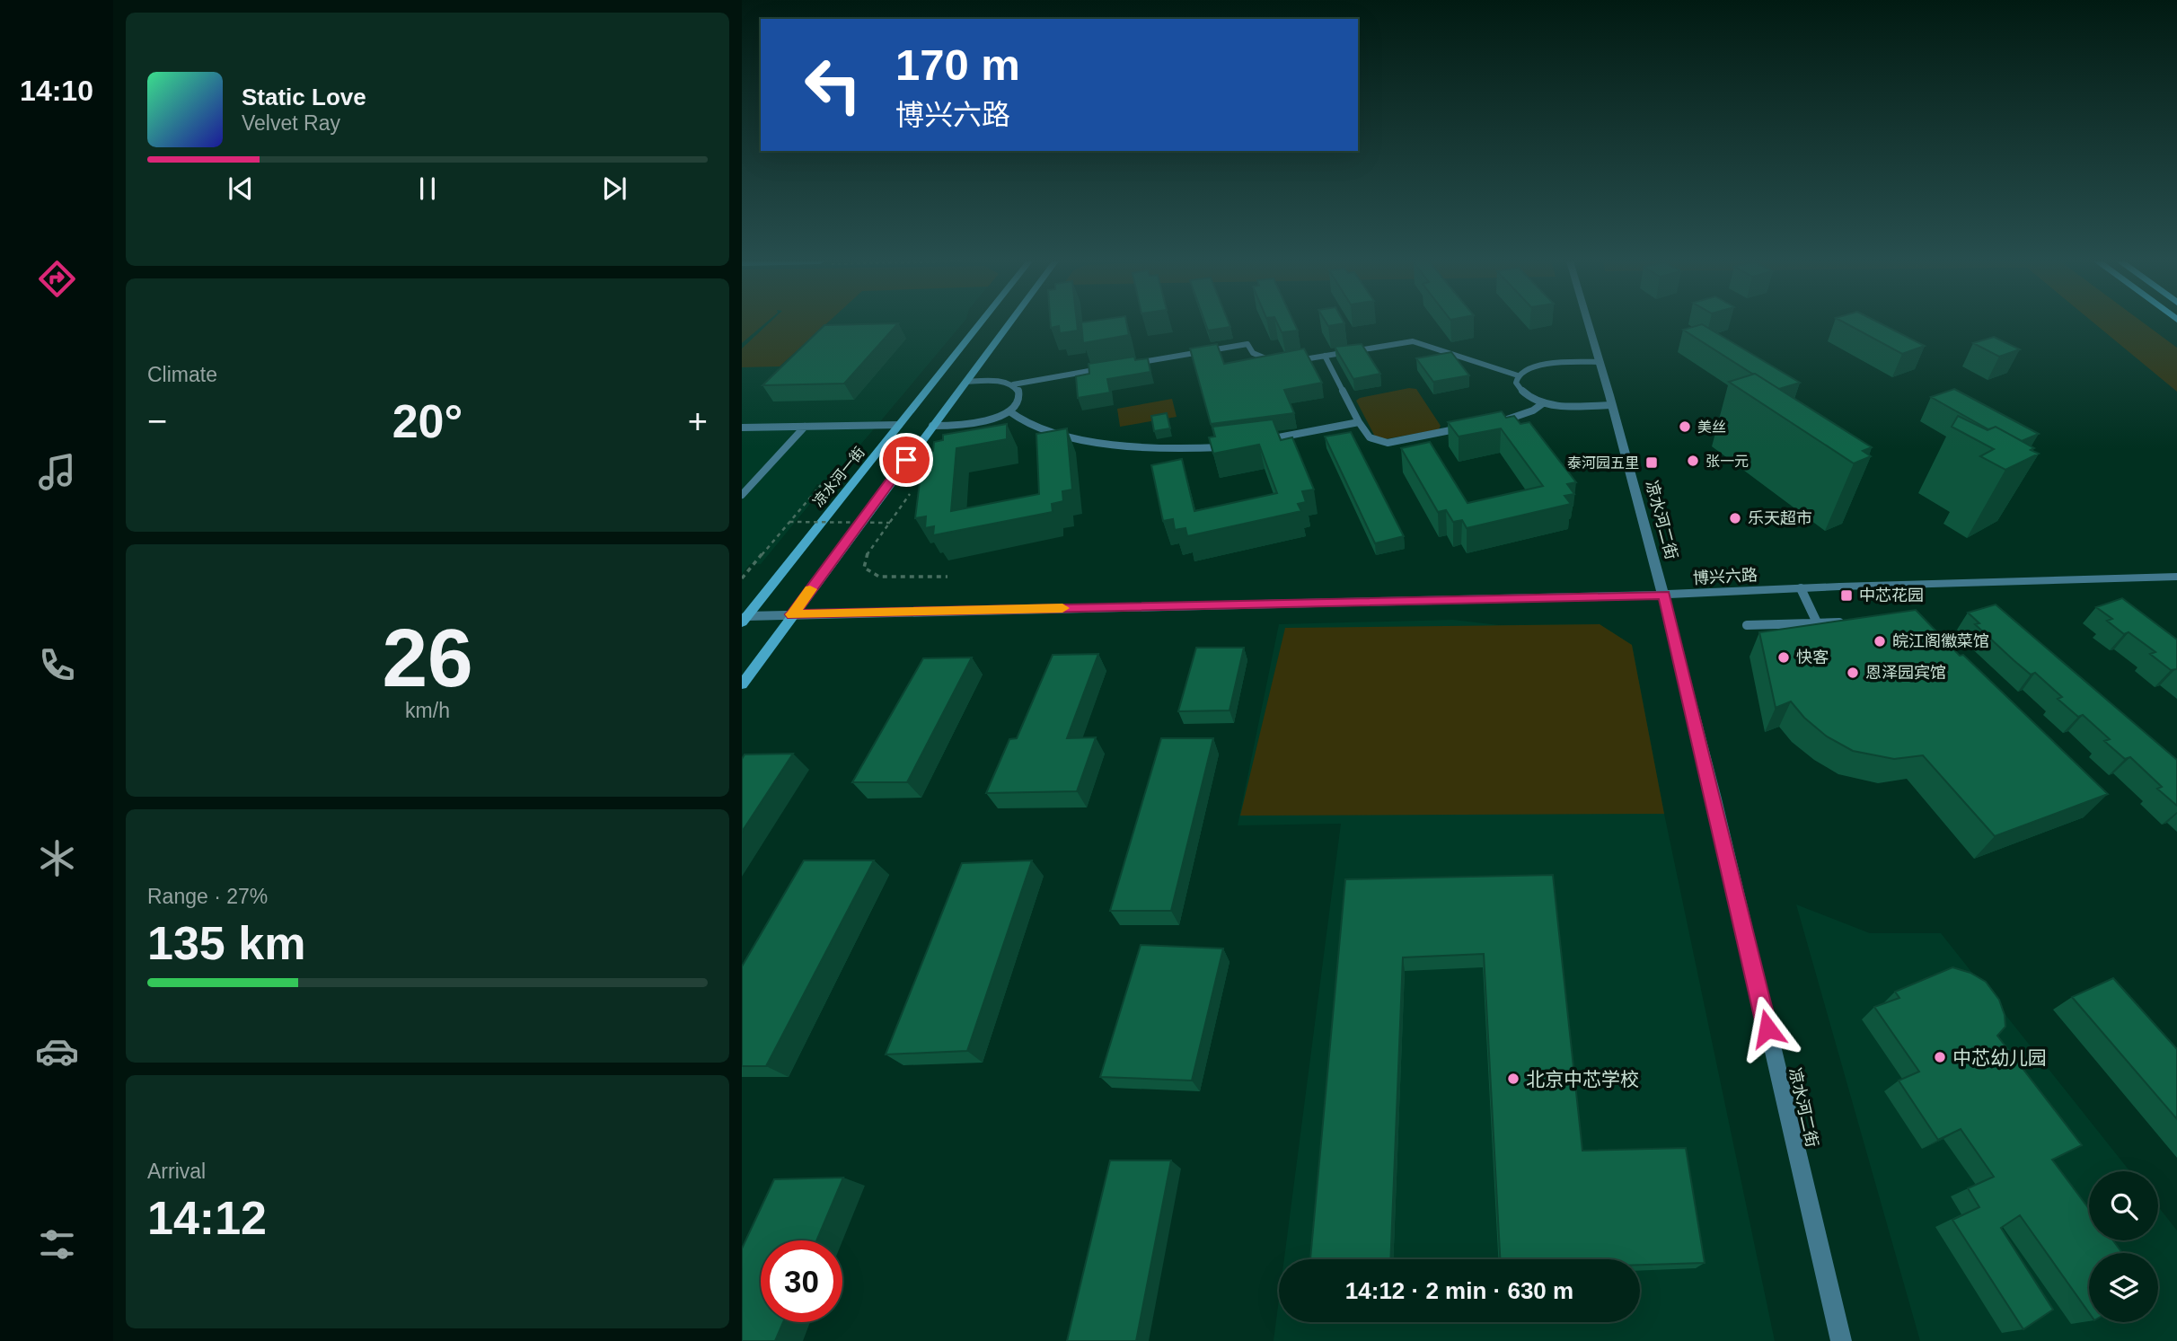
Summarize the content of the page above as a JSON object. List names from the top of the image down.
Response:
{
  "streets": {
    "main road": ["凉水河一街"],
    "street": ["凉水河二街", "博兴六路"]
  },
  "crossings": [
    ["凉水河一街", "博兴六路"],
    ["凉水河二街", "博兴六路"]
  ],
  "places": {
    "other": [
      "美丝",
      "张一元",
      "乐天超市",
      "皖江阁徽菜馆",
      "快客",
      "恩泽园宾馆",
      "中芯幼儿园",
      "北京中芯学校"
    ],
    "transit": ["泰河园五里", "中芯花园"]
  },
  "page": {
    "tabs": "14:10",
    "turn": ["170 m", "博兴六路"],
    "song": ["Static Love", "Velvet Ray"],
    "tile": [
      "Climate",
      ["26", "km/h"],
      ["Range · 27%", "135 km"],
      ["Arrival", "14:12"]
    ],
    "heat": ["−", "20°", "+"],
    "limit": "30",
    "trip": "14:12 · 2 min · 630 m"
  }
}
